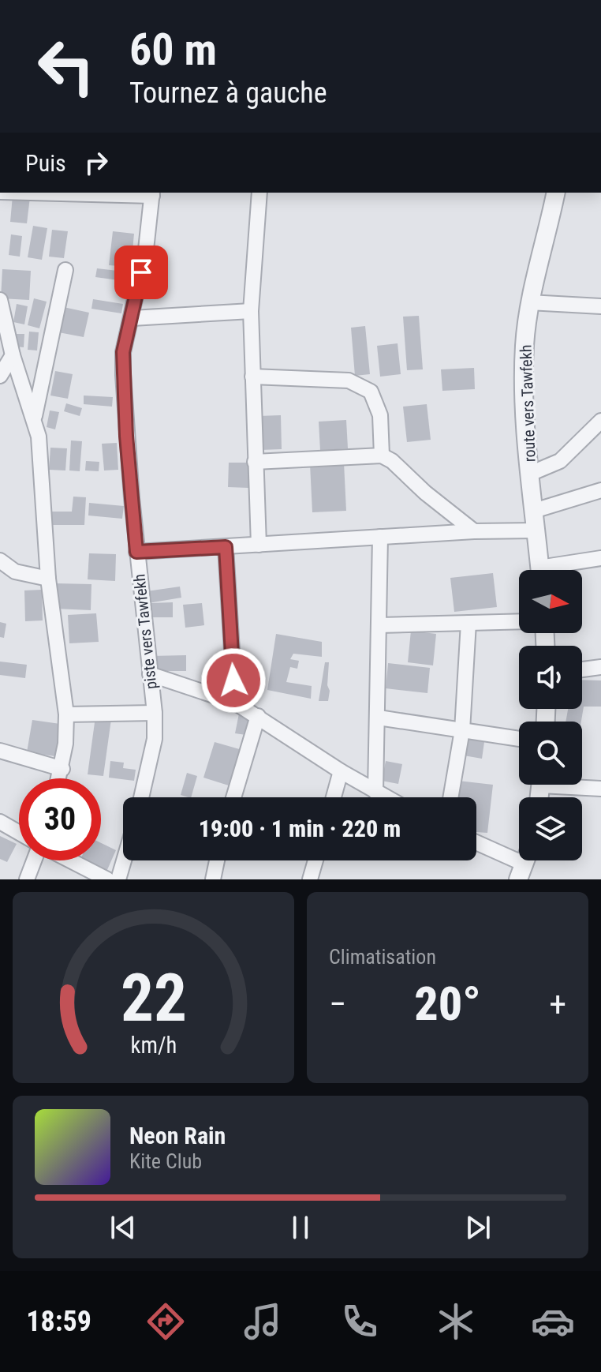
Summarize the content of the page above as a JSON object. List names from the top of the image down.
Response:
{
  "streets": {
    "street": ["route vers Tawfekh", "piste vers Tawfekh"]
  },
  "north": "right",
  "page": {
    "turn": ["60 m", "Tournez à gauche"],
    "then": "Puis",
    "limit": "30",
    "trip": "19:00 · 1 min · 220 m",
    "tile": "Climatisation",
    "heat": ["−", "20°", "+"],
    "song": ["Neon Rain", "Kite Club"],
    "tabs": "18:59",
    "gauge": ["22", "km/h"]
  }
}
